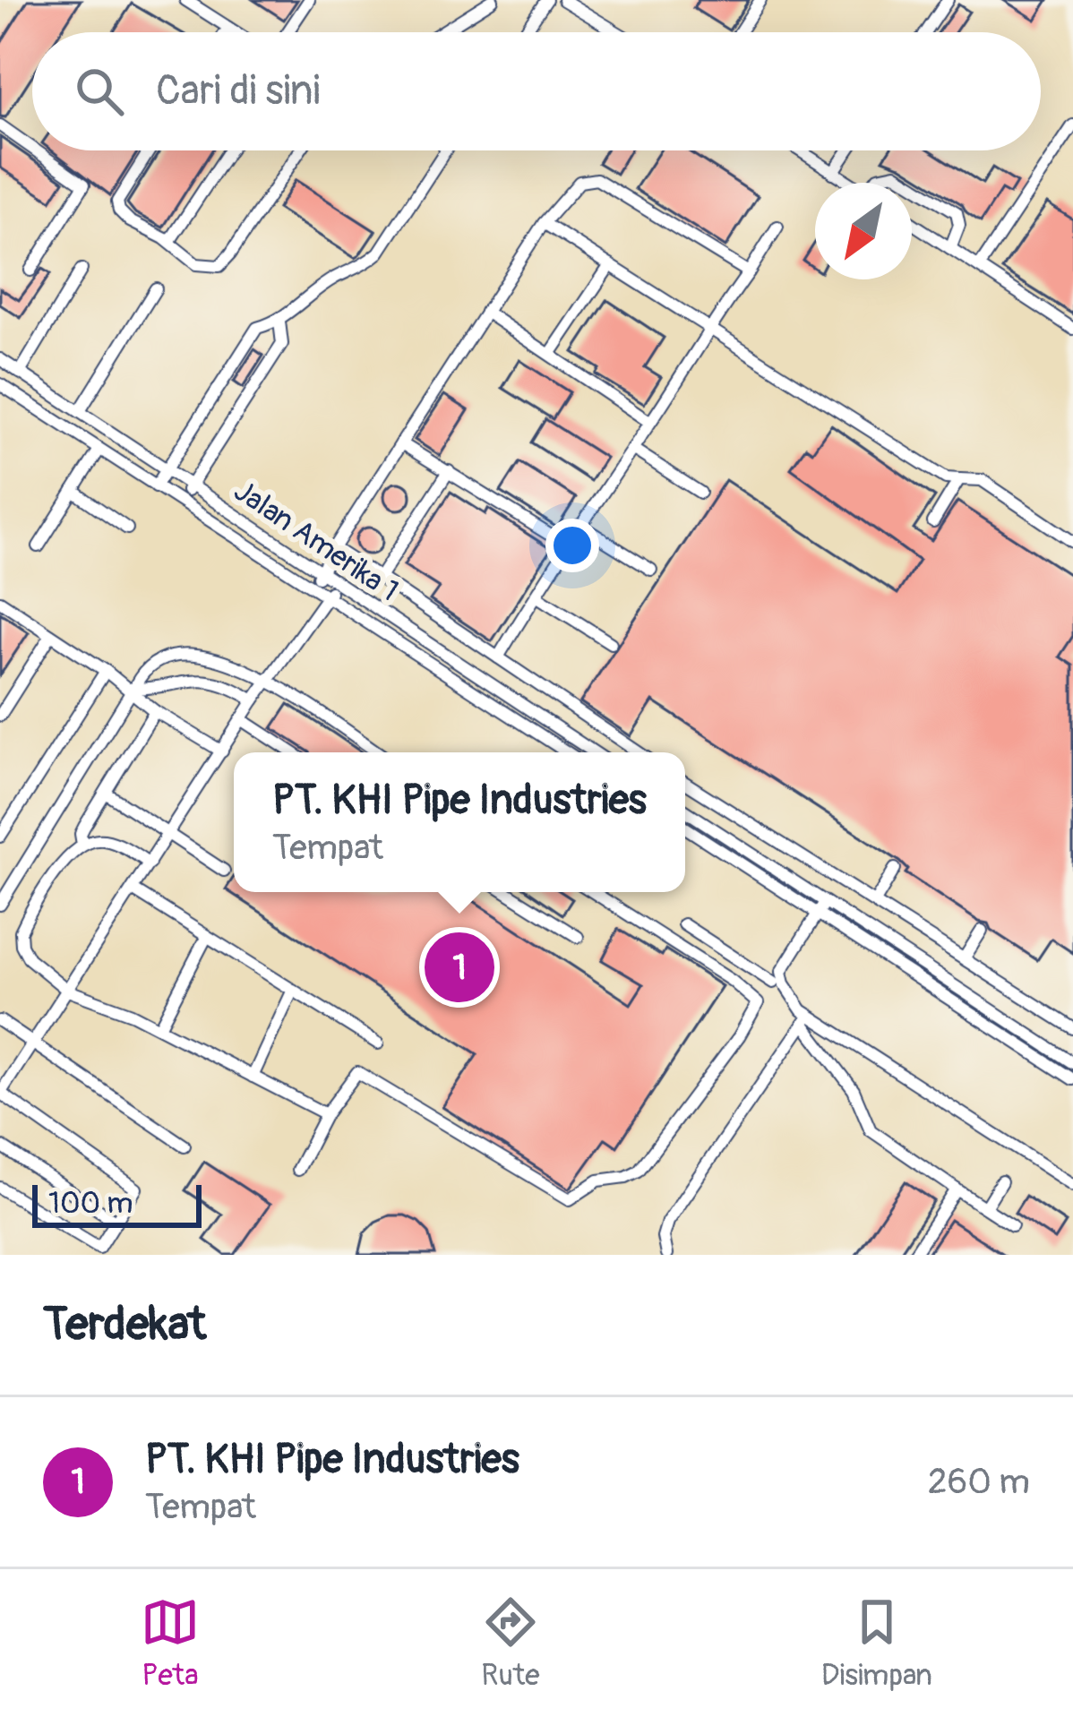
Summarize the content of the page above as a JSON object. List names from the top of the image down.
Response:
{
  "streets": {
    "street": ["Jalan Amerika 1"]
  },
  "scale_bar": "100 m",
  "north": "bottom left",
  "page": {
    "search": "Cari di sini",
    "popup": ["PT. KHI Pipe Industries", "Tempat"],
    "pins": "1",
    "scale": "100 m",
    "heading": "Terdekat",
    "list": [
      {
        "mark": "1",
        "name": "PT. KHI Pipe Industries",
        "note": "Tempat",
        "value": "260 m"
      }
    ],
    "nav": ["Peta", "Rute", "Disimpan"]
  }
}
